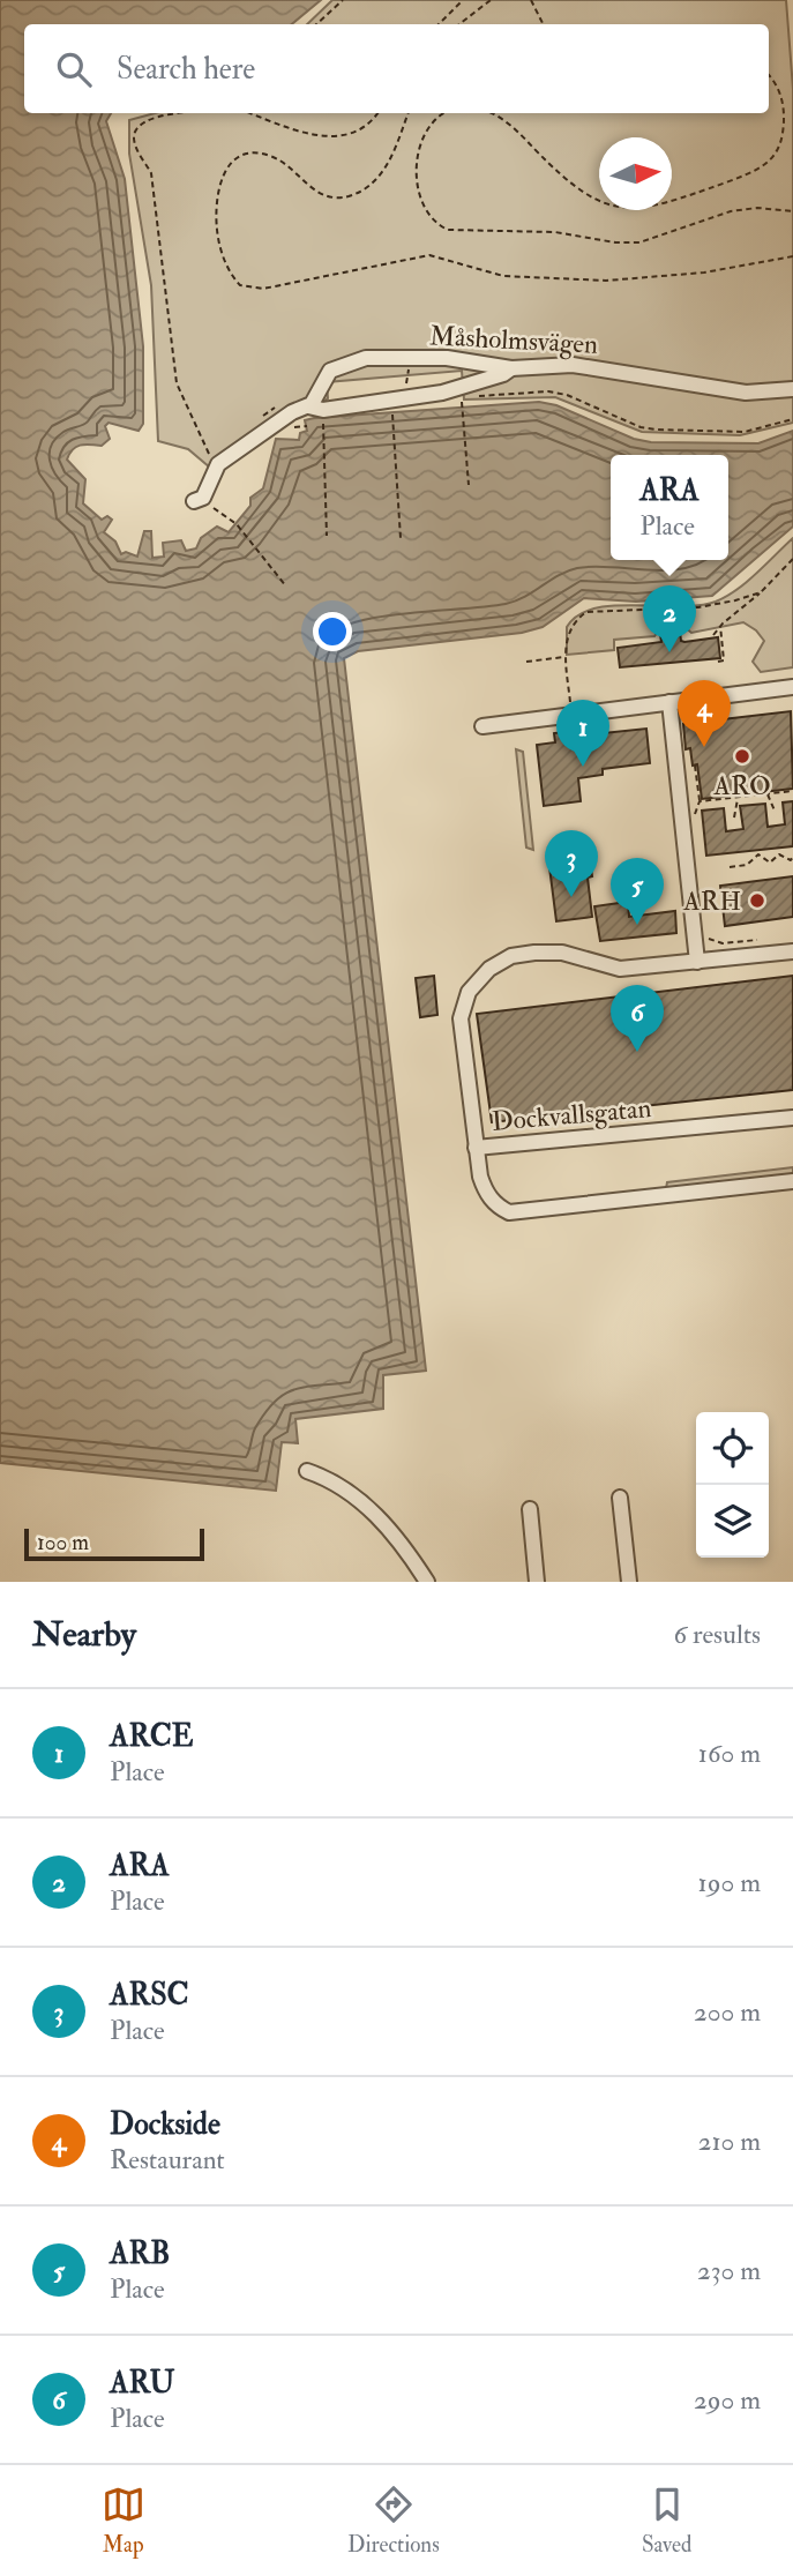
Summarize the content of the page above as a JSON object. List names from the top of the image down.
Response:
{
  "streets": {
    "street": ["Måsholmsvägen", "Dockvallsgatan"]
  },
  "places": ["ARO", "ARH"],
  "scale_bar": "100 m",
  "north": "right",
  "page": {
    "search": "Search here",
    "popup": ["ARA", "Place"],
    "pins": [
      "2",
      "4",
      "1",
      "3",
      "5",
      "6"
    ],
    "scale": "100 m",
    "heading": ["Nearby", "6 results"],
    "list": [
      {
        "mark": "1",
        "name": "ARCE",
        "note": "Place",
        "value": "160 m"
      },
      {
        "mark": "2",
        "name": "ARA",
        "note": "Place",
        "value": "190 m"
      },
      {
        "mark": "3",
        "name": "ARSC",
        "note": "Place",
        "value": "200 m"
      },
      {
        "mark": "4",
        "name": "Dockside",
        "note": "Restaurant",
        "value": "210 m"
      },
      {
        "mark": "5",
        "name": "ARB",
        "note": "Place",
        "value": "230 m"
      },
      {
        "mark": "6",
        "name": "ARU",
        "note": "Place",
        "value": "290 m"
      }
    ],
    "nav": ["Map", "Directions", "Saved"]
  }
}
